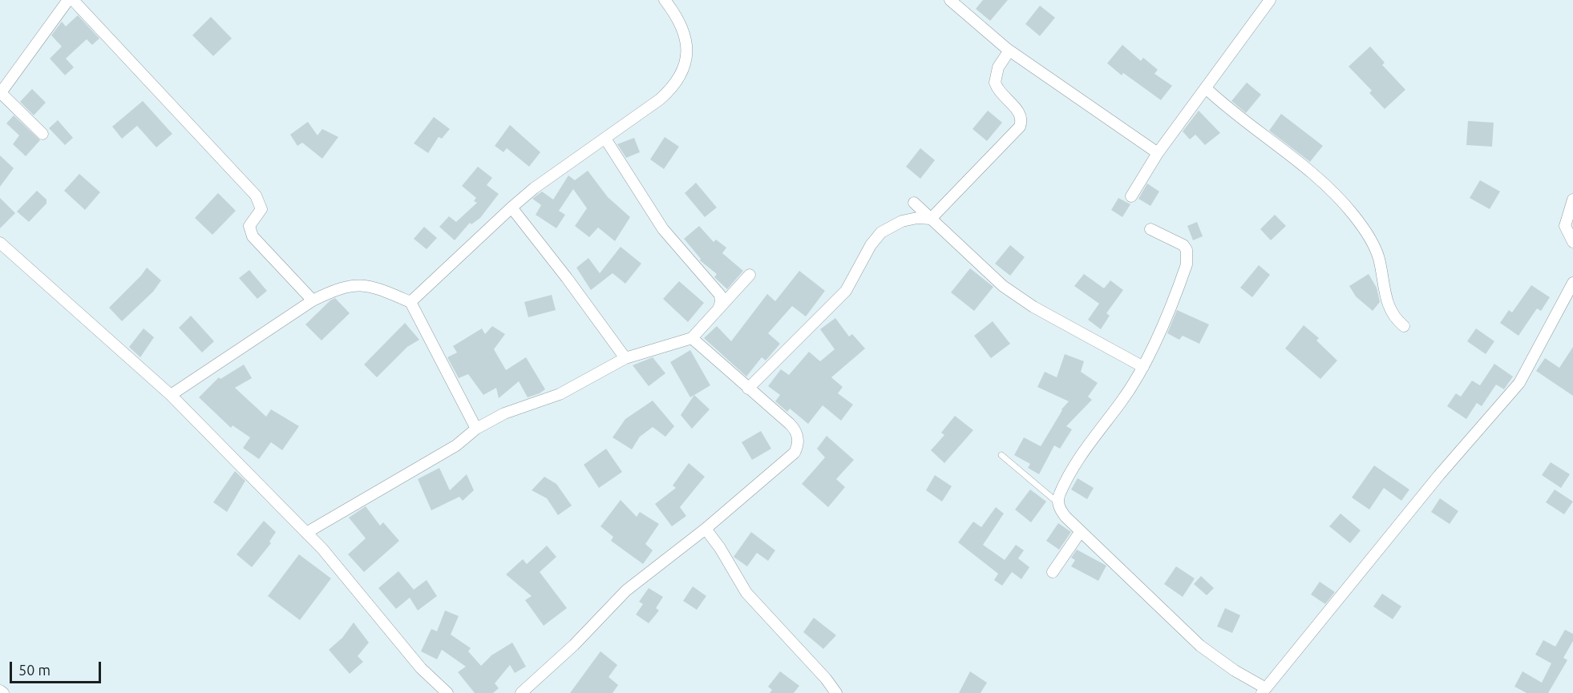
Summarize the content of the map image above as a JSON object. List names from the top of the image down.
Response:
{
  "scale_bar": "50 m"
}
